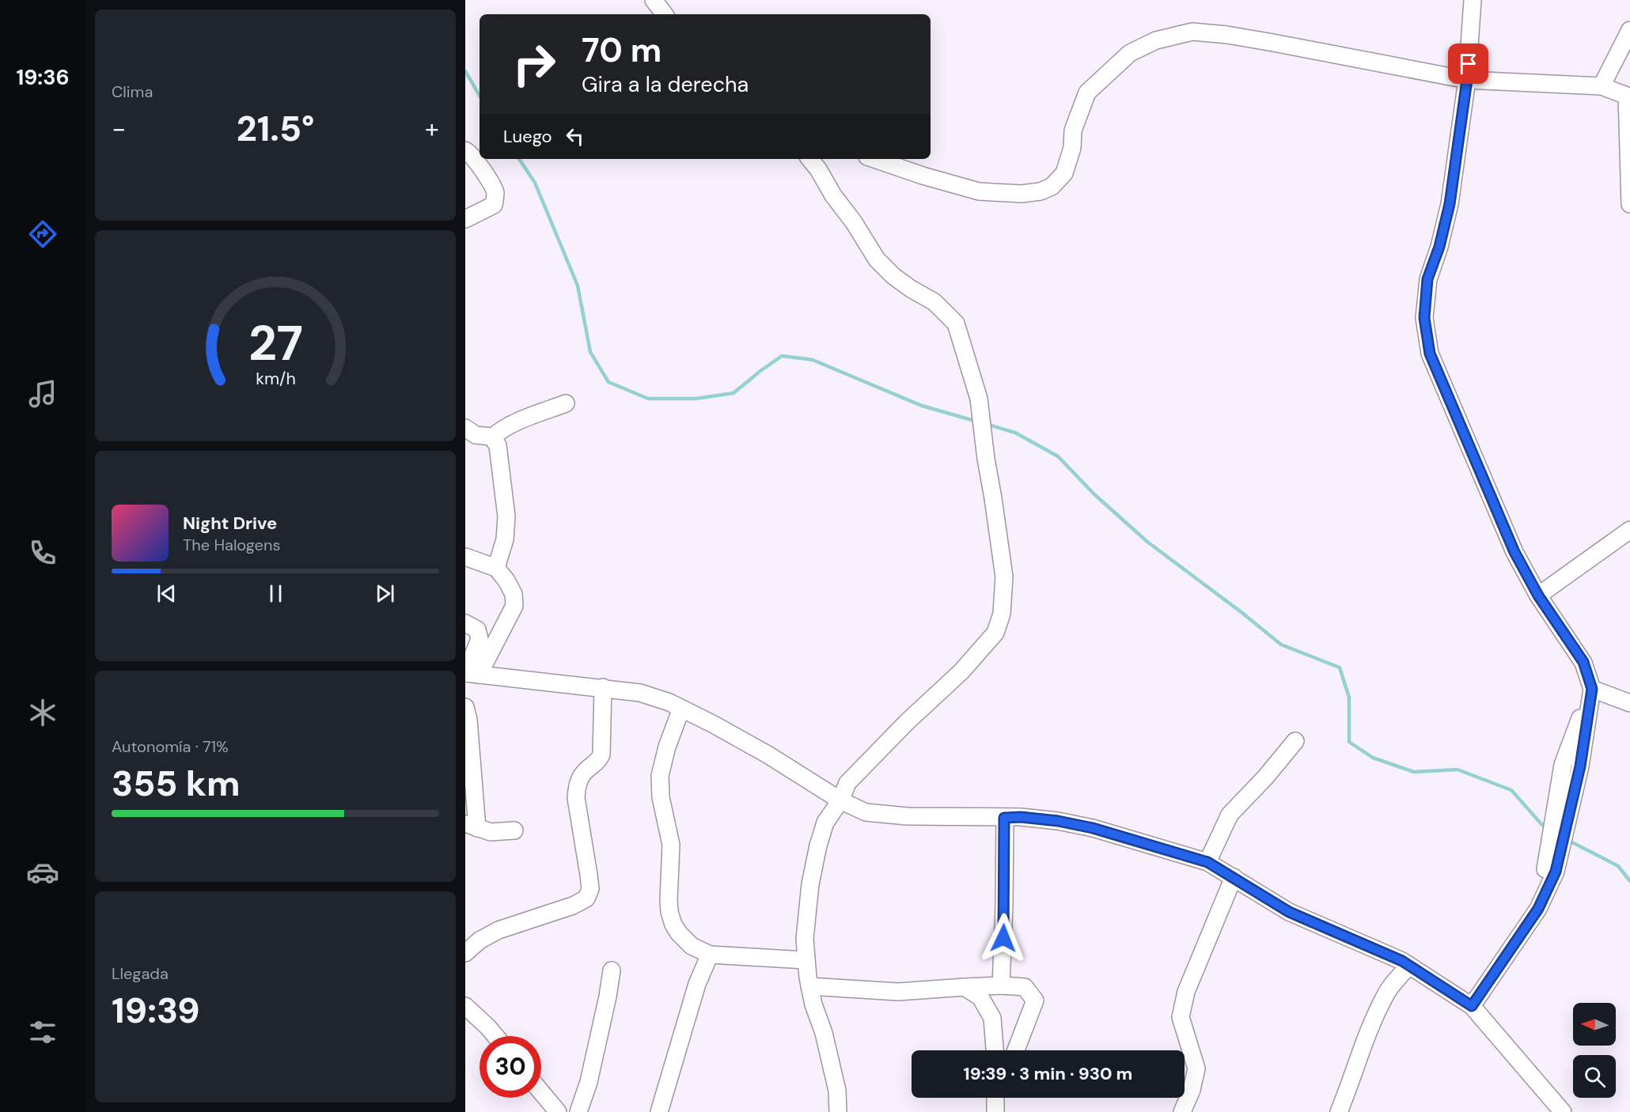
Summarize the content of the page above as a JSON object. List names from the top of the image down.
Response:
{
  "north": "left",
  "page": {
    "tabs": "19:36",
    "tile": [
      "Clima",
      ["Autonomía · 71%", "355 km"],
      ["Llegada", "19:39"]
    ],
    "turn": ["70 m", "Gira a la derecha"],
    "heat": ["−", "21.5°", "+"],
    "then": "Luego",
    "song": ["Night Drive", "The Halogens"],
    "limit": "30",
    "trip": "19:39 · 3 min · 930 m",
    "gauge": ["27", "km/h"]
  }
}
